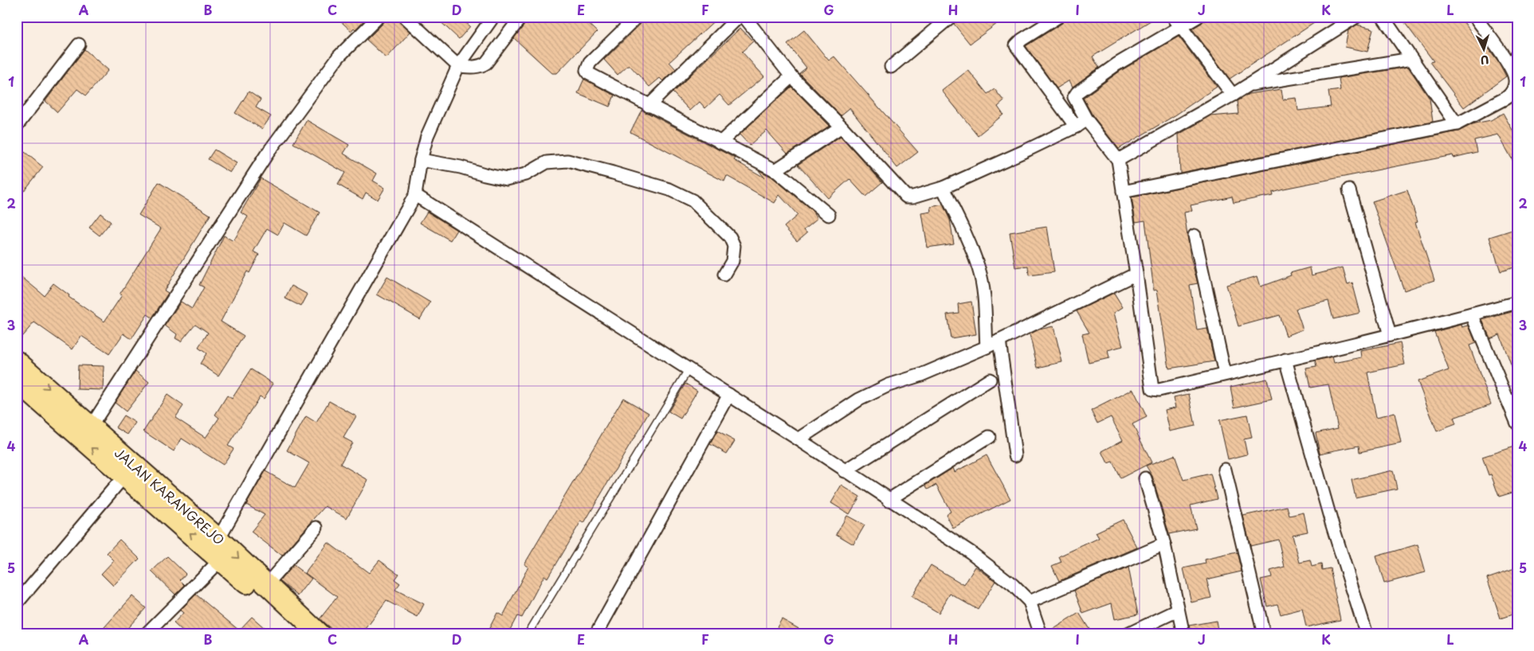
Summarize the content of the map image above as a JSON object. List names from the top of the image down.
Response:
{
  "streets": {
    "main road": ["JALAN KARANGREJO"]
  },
  "north": "bottom",
  "grid": {
    "columns": [
      "A",
      "B",
      "C",
      "D",
      "E",
      "F",
      "G",
      "H",
      "I",
      "J",
      "K",
      "L"
    ],
    "rows": [
      "1",
      "2",
      "3",
      "4",
      "5"
    ]
  }
}
